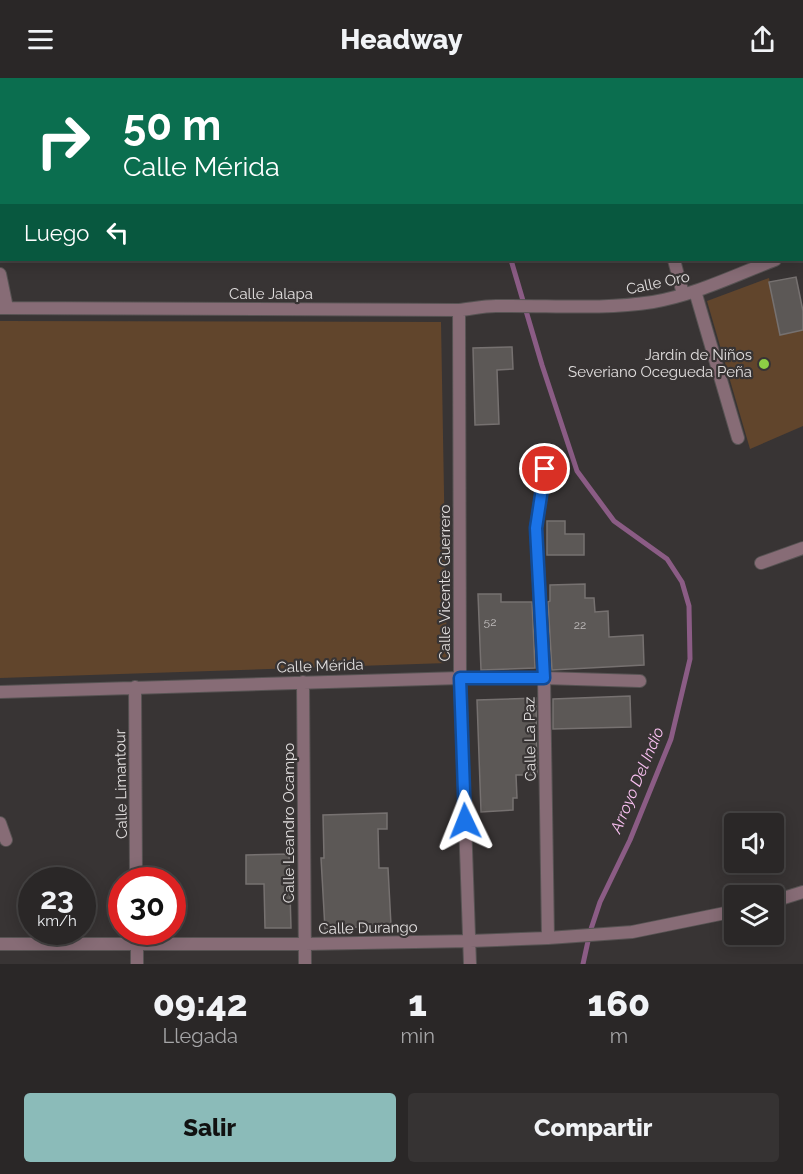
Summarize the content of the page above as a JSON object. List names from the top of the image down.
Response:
{
  "streets": {
    "street": [
      "Calle Oro",
      "Calle Jalapa",
      "Calle Vicente Guerrero",
      "Calle Mérida",
      "Calle La Paz",
      "Calle Limantour",
      "Calle Leandro Ocampo",
      "Calle Durango"
    ]
  },
  "crossings": [
    ["Calle Oro", "Calle Jalapa"],
    ["Calle Jalapa", "Calle Vicente Guerrero"],
    ["Calle Vicente Guerrero", "Calle Mérida"],
    ["Calle Vicente Guerrero", "Calle Durango"],
    ["Calle Mérida", "Calle La Paz"],
    ["Calle Mérida", "Calle Limantour"],
    ["Calle Mérida", "Calle Leandro Ocampo"],
    ["Calle La Paz", "Calle Durango"],
    ["Calle Leandro Ocampo", "Calle Durango"]
  ],
  "water": ["Arroyo Del Indio"],
  "places": ["Jardín de Niños Severiano Ocegueda Peña"],
  "house_numbers": ["52", "22"],
  "page": {
    "header": "Headway",
    "turn": ["50 m", "Calle Mérida"],
    "then": "Luego",
    "speed": "23 km/h",
    "limit": "30",
    "eta": [
      "09:42",
      "Llegada",
      "1",
      "min",
      "160",
      "m"
    ],
    "buttons": ["Salir", "Compartir"]
  }
}
